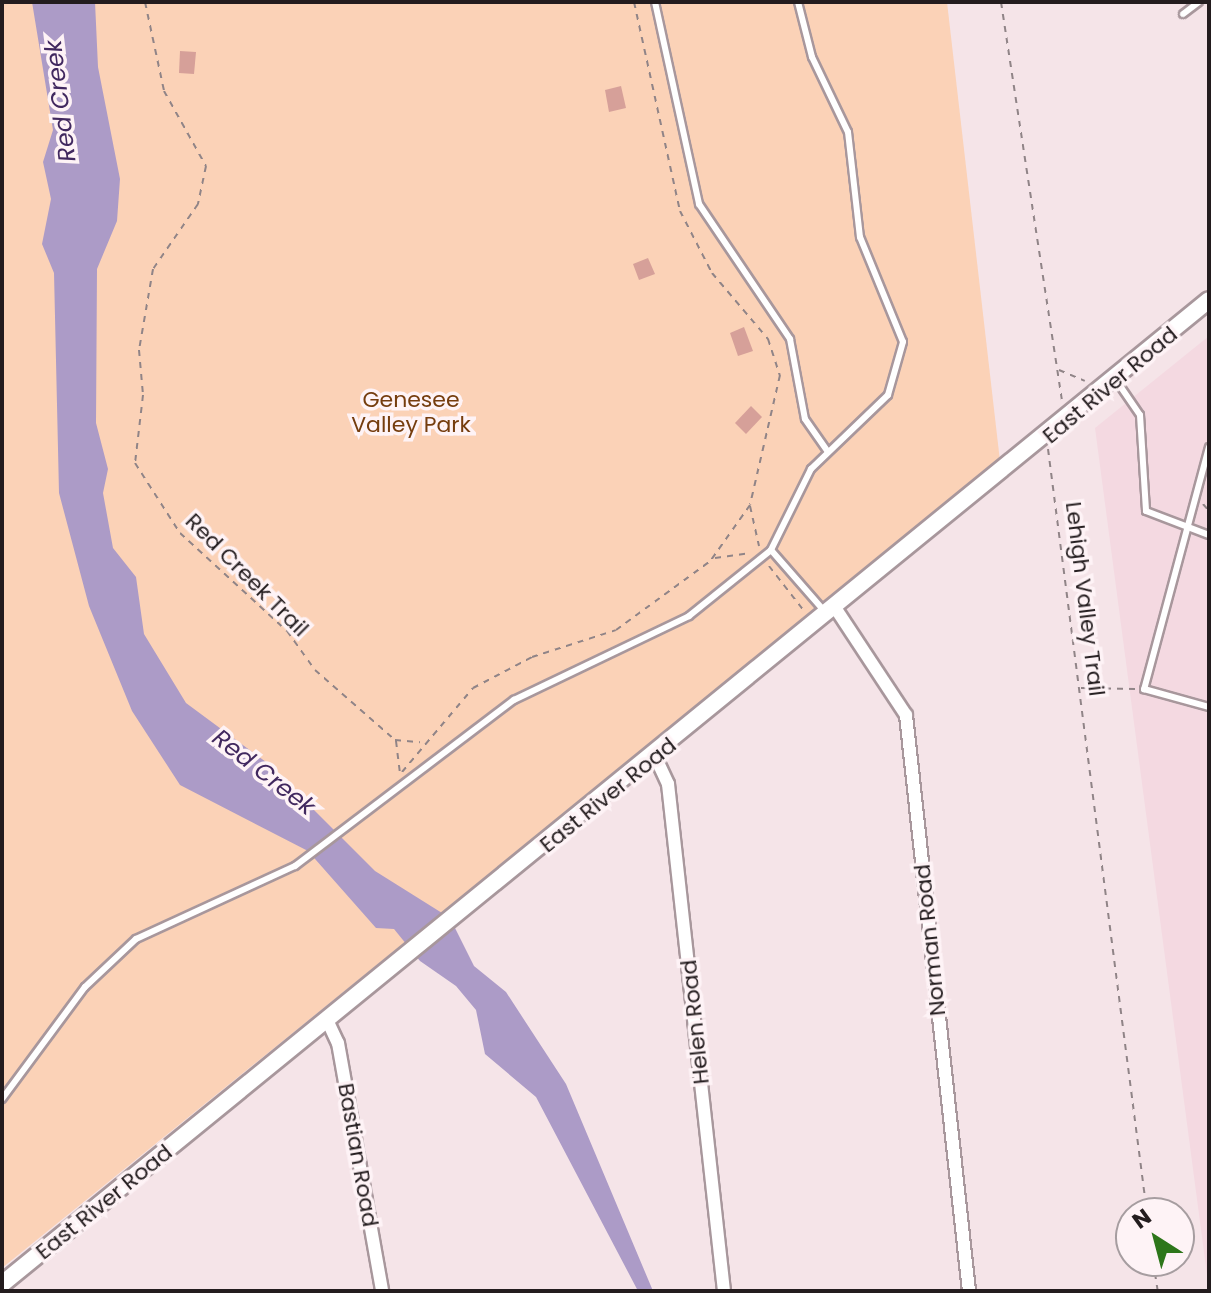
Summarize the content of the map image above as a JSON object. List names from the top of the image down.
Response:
{
  "streets": {
    "street": [
      "East River Road",
      "Norman Road",
      "Helen Road",
      "Bastian Road"
    ],
    "path": ["Red Creek Trail", "Lehigh Valley Trail"]
  },
  "crossings": [
    ["East River Road", "Lehigh Valley Trail"],
    ["East River Road", "Norman Road"],
    ["East River Road", "Helen Road"],
    ["East River Road", "Bastian Road"]
  ],
  "water": ["Red Creek"],
  "parks": ["Genesee Valley Park"],
  "north": "top left"
}
